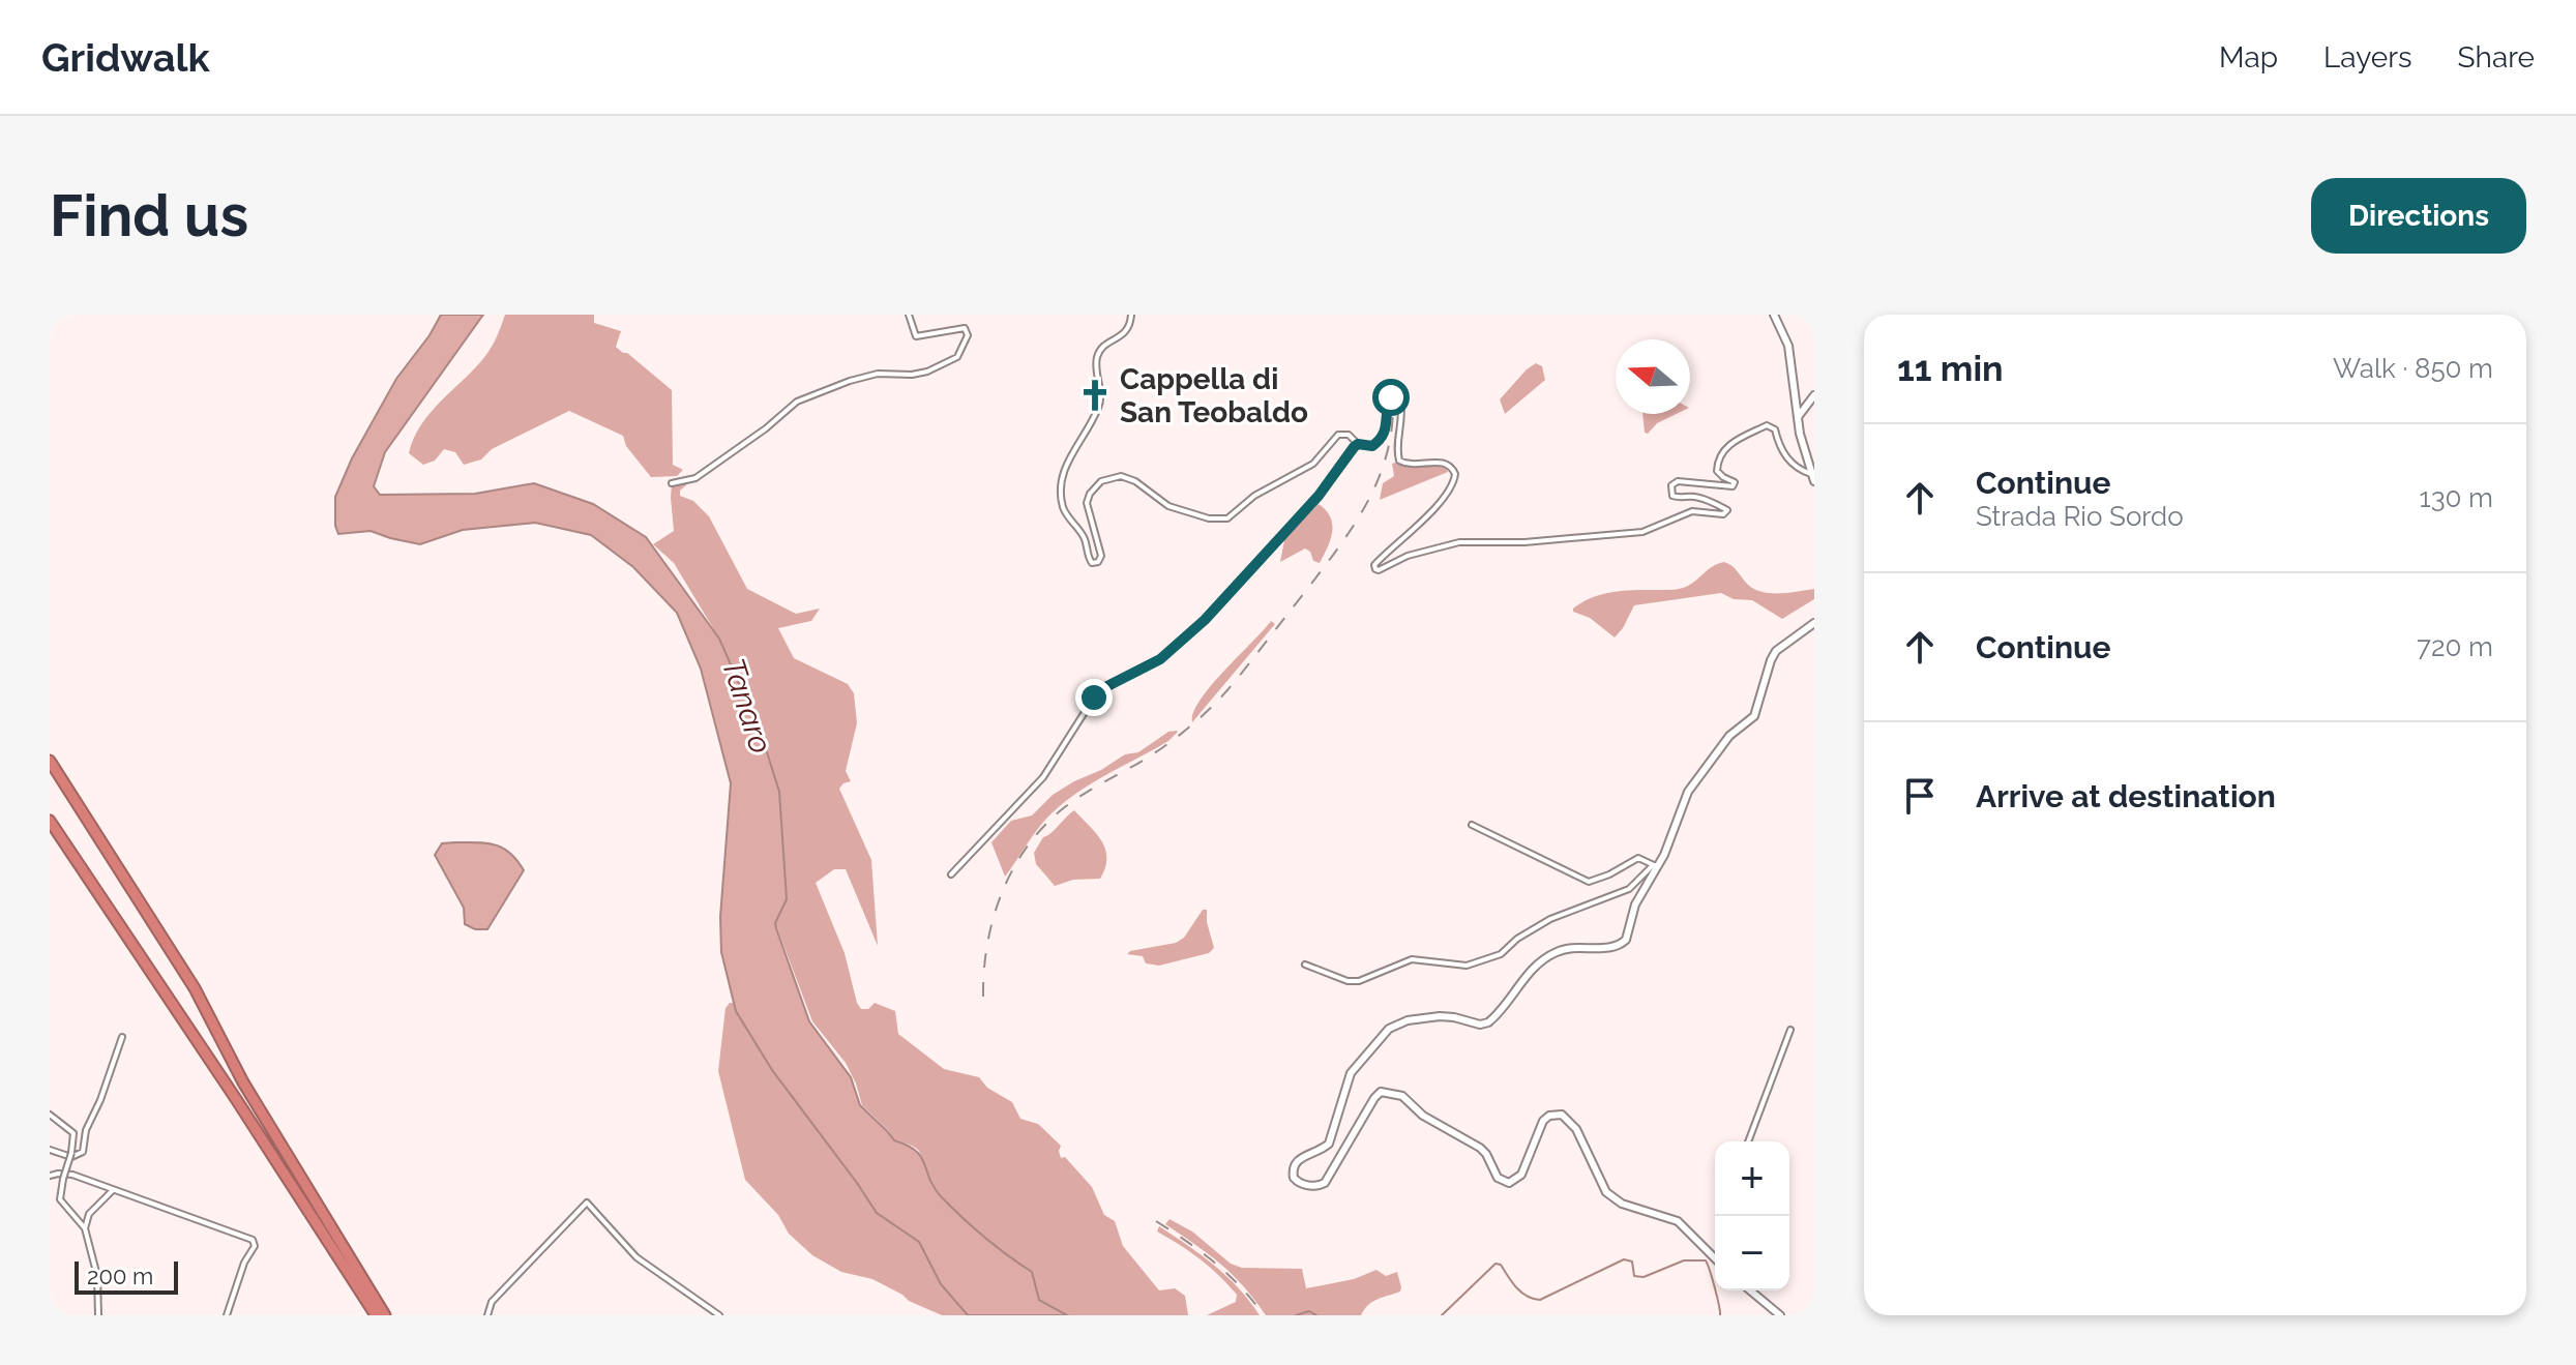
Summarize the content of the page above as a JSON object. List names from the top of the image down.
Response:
{
  "water": ["Tanaro"],
  "places": {
    "church": ["Cappella di San Teobaldo"]
  },
  "scale_bar": "200 m",
  "north": "left",
  "page": {
    "header": "Gridwalk",
    "nav": ["Map", "Layers", "Share"],
    "buttons": "Directions",
    "title": "Find us",
    "heading": ["11 min", "Walk · 850 m"],
    "list": [
      ["Continue", "Strada Rio Sordo", "130 m"],
      ["Continue", "720 m"],
      "Arrive at destination"
    ],
    "map_buttons": ["+", "−"],
    "scale": "200 m"
  }
}
